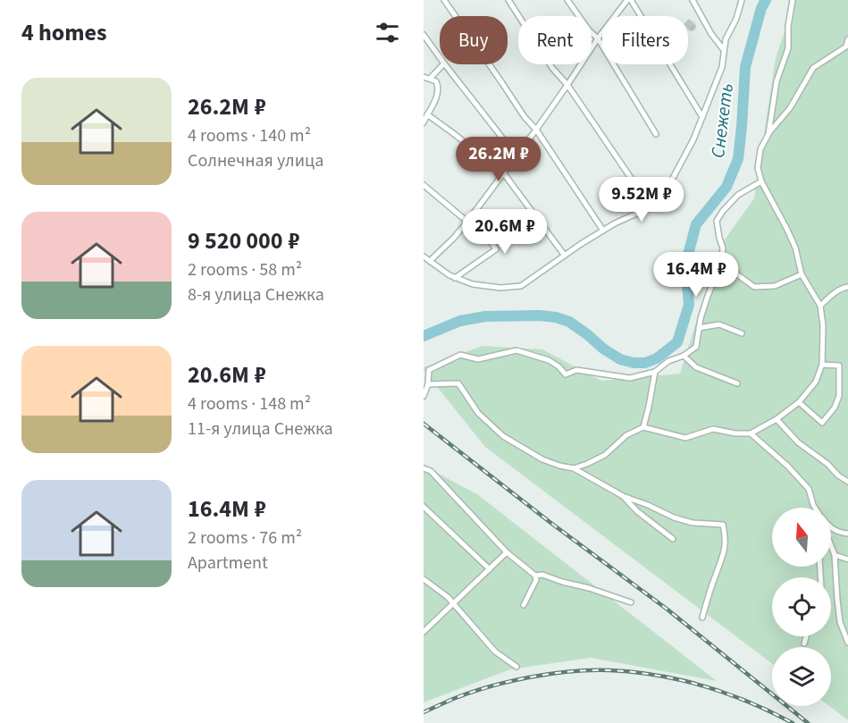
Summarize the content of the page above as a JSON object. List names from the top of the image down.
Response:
{
  "water": ["Снежеть"],
  "north": "top",
  "page": {
    "heading": "4 homes",
    "chip": ["Buy", "Rent", "Filters"],
    "list": [
      {
        "name": "26.2M ₽",
        "note": "4 rooms · 140 m² · Солнечная улица"
      },
      {
        "name": "9 520 000 ₽",
        "note": "2 rooms · 58 m² · 8-я улица Снежка"
      },
      {
        "name": "20.6M ₽",
        "note": "4 rooms · 148 m² · 11-я улица Снежка"
      },
      {
        "name": "16.4M ₽",
        "note": "2 rooms · 76 m² · Apartment"
      }
    ],
    "price": [
      "26.2M ₽",
      "9.52M ₽",
      "20.6M ₽",
      "16.4M ₽"
    ]
  }
}
